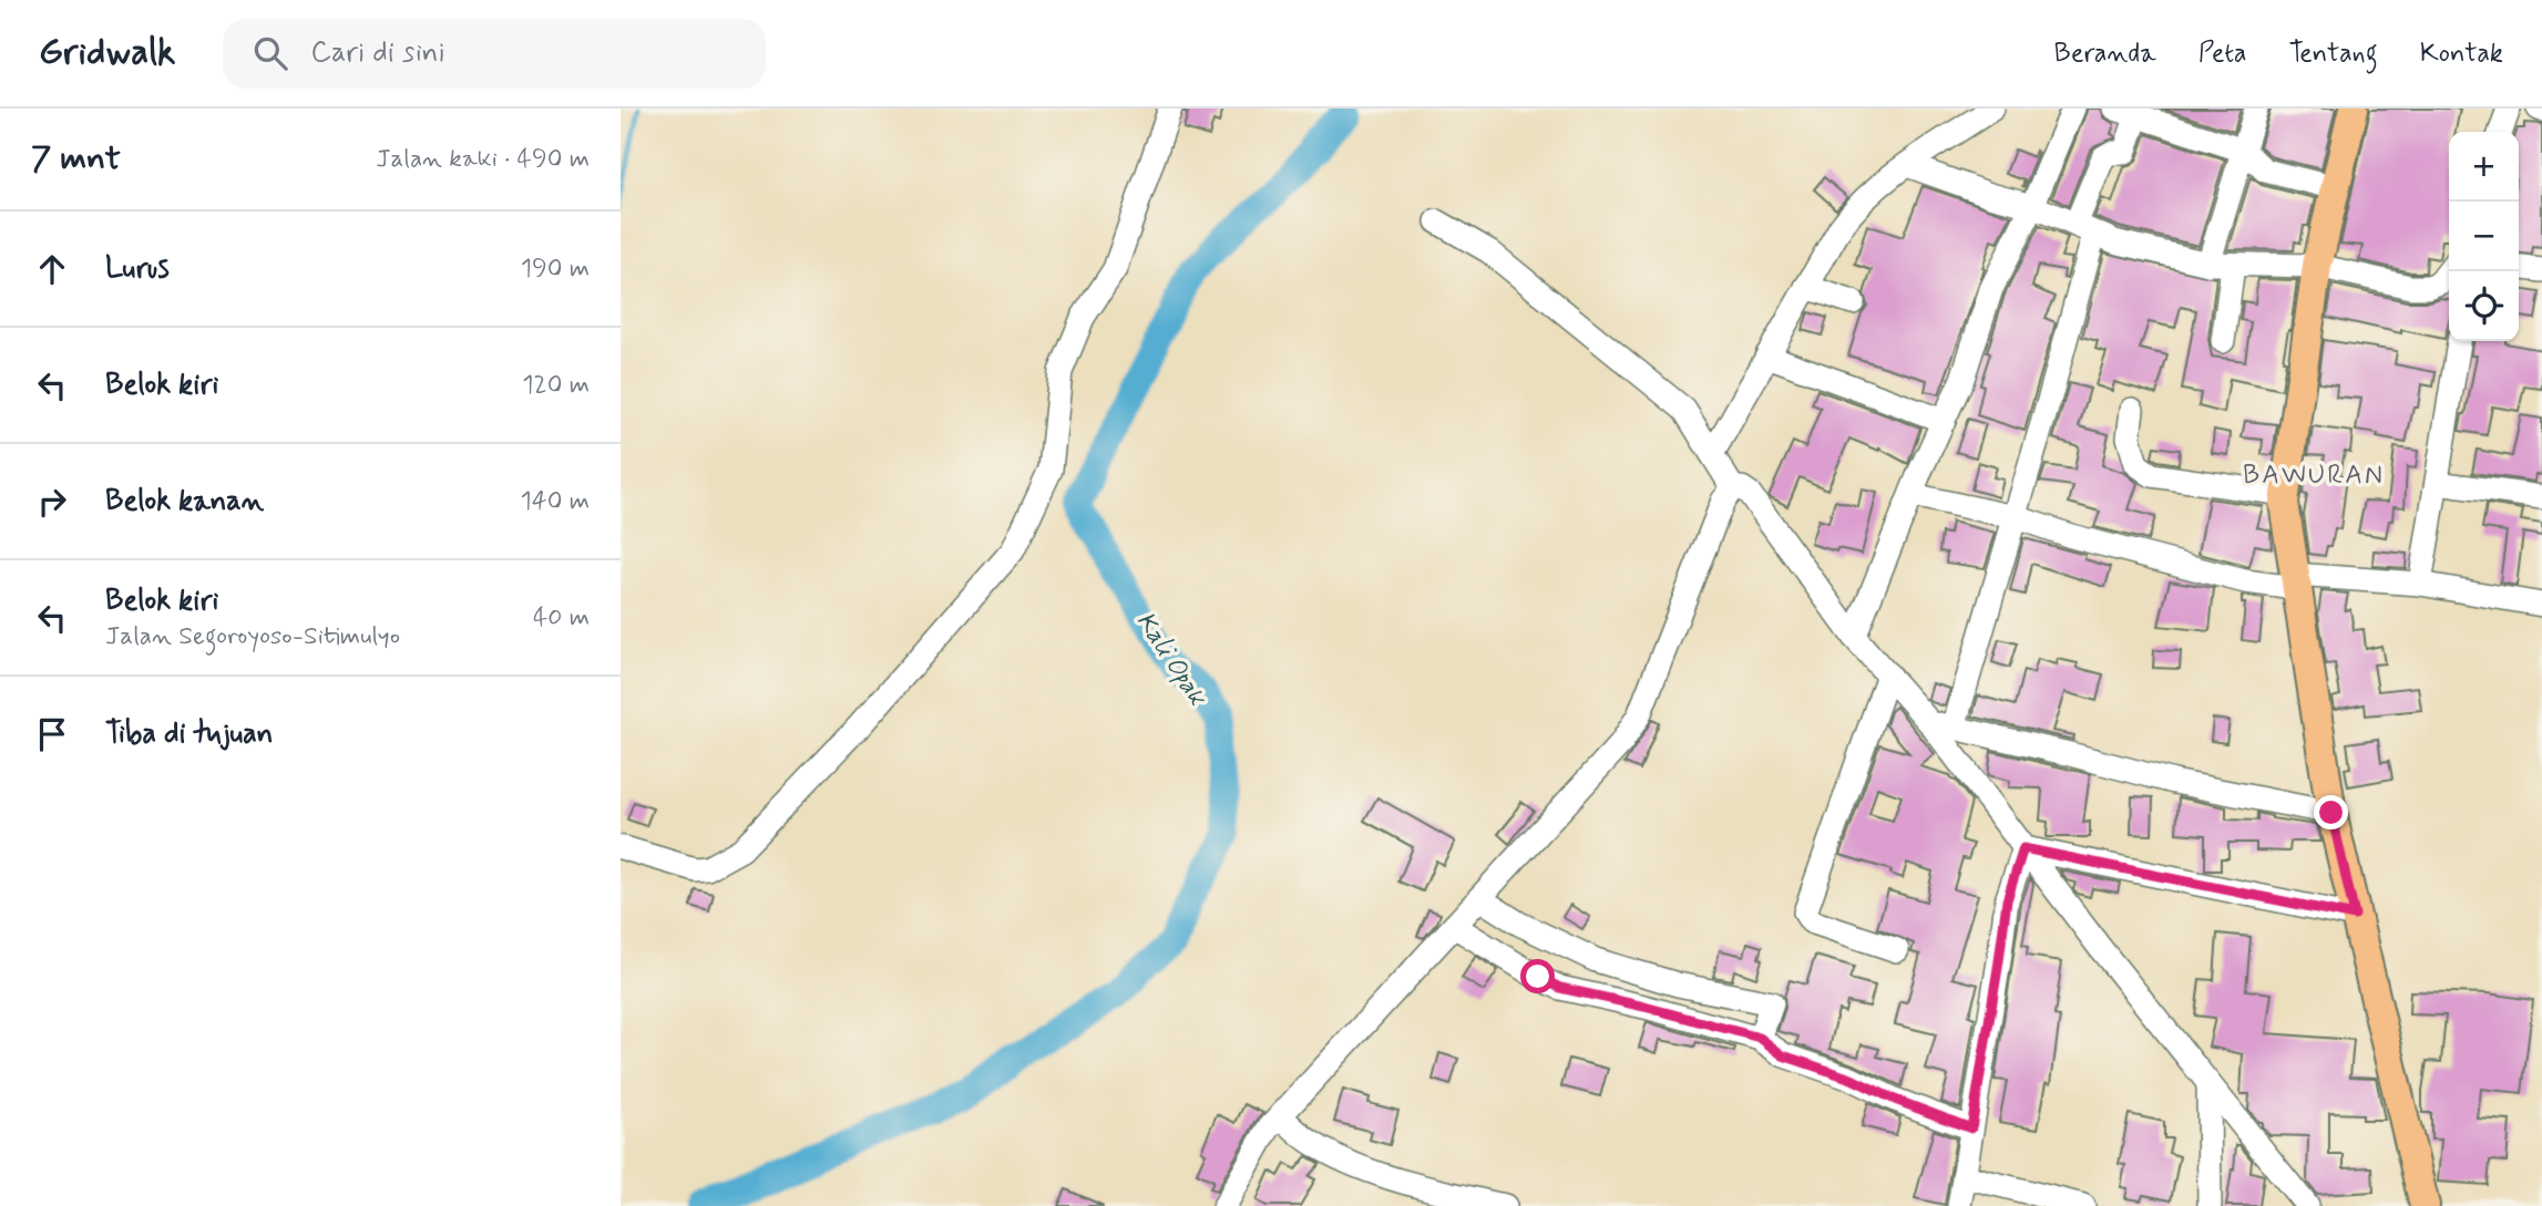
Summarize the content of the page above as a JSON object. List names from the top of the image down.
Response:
{
  "districts": ["BAWURAN"],
  "water": ["Kali Opak"],
  "page": {
    "header": "Gridwalk",
    "search": "Cari di sini",
    "nav": [
      "Beranda",
      "Peta",
      "Tentang",
      "Kontak"
    ],
    "heading": ["7 mnt", "Jalan kaki · 490 m"],
    "map_buttons": ["+", "−"],
    "list": [
      ["Lurus", "190 m"],
      ["Belok kiri", "120 m"],
      ["Belok kanan", "140 m"],
      ["Belok kiri", "Jalan Segoroyoso-Sitimulyo", "40 m"],
      "Tiba di tujuan"
    ]
  }
}
